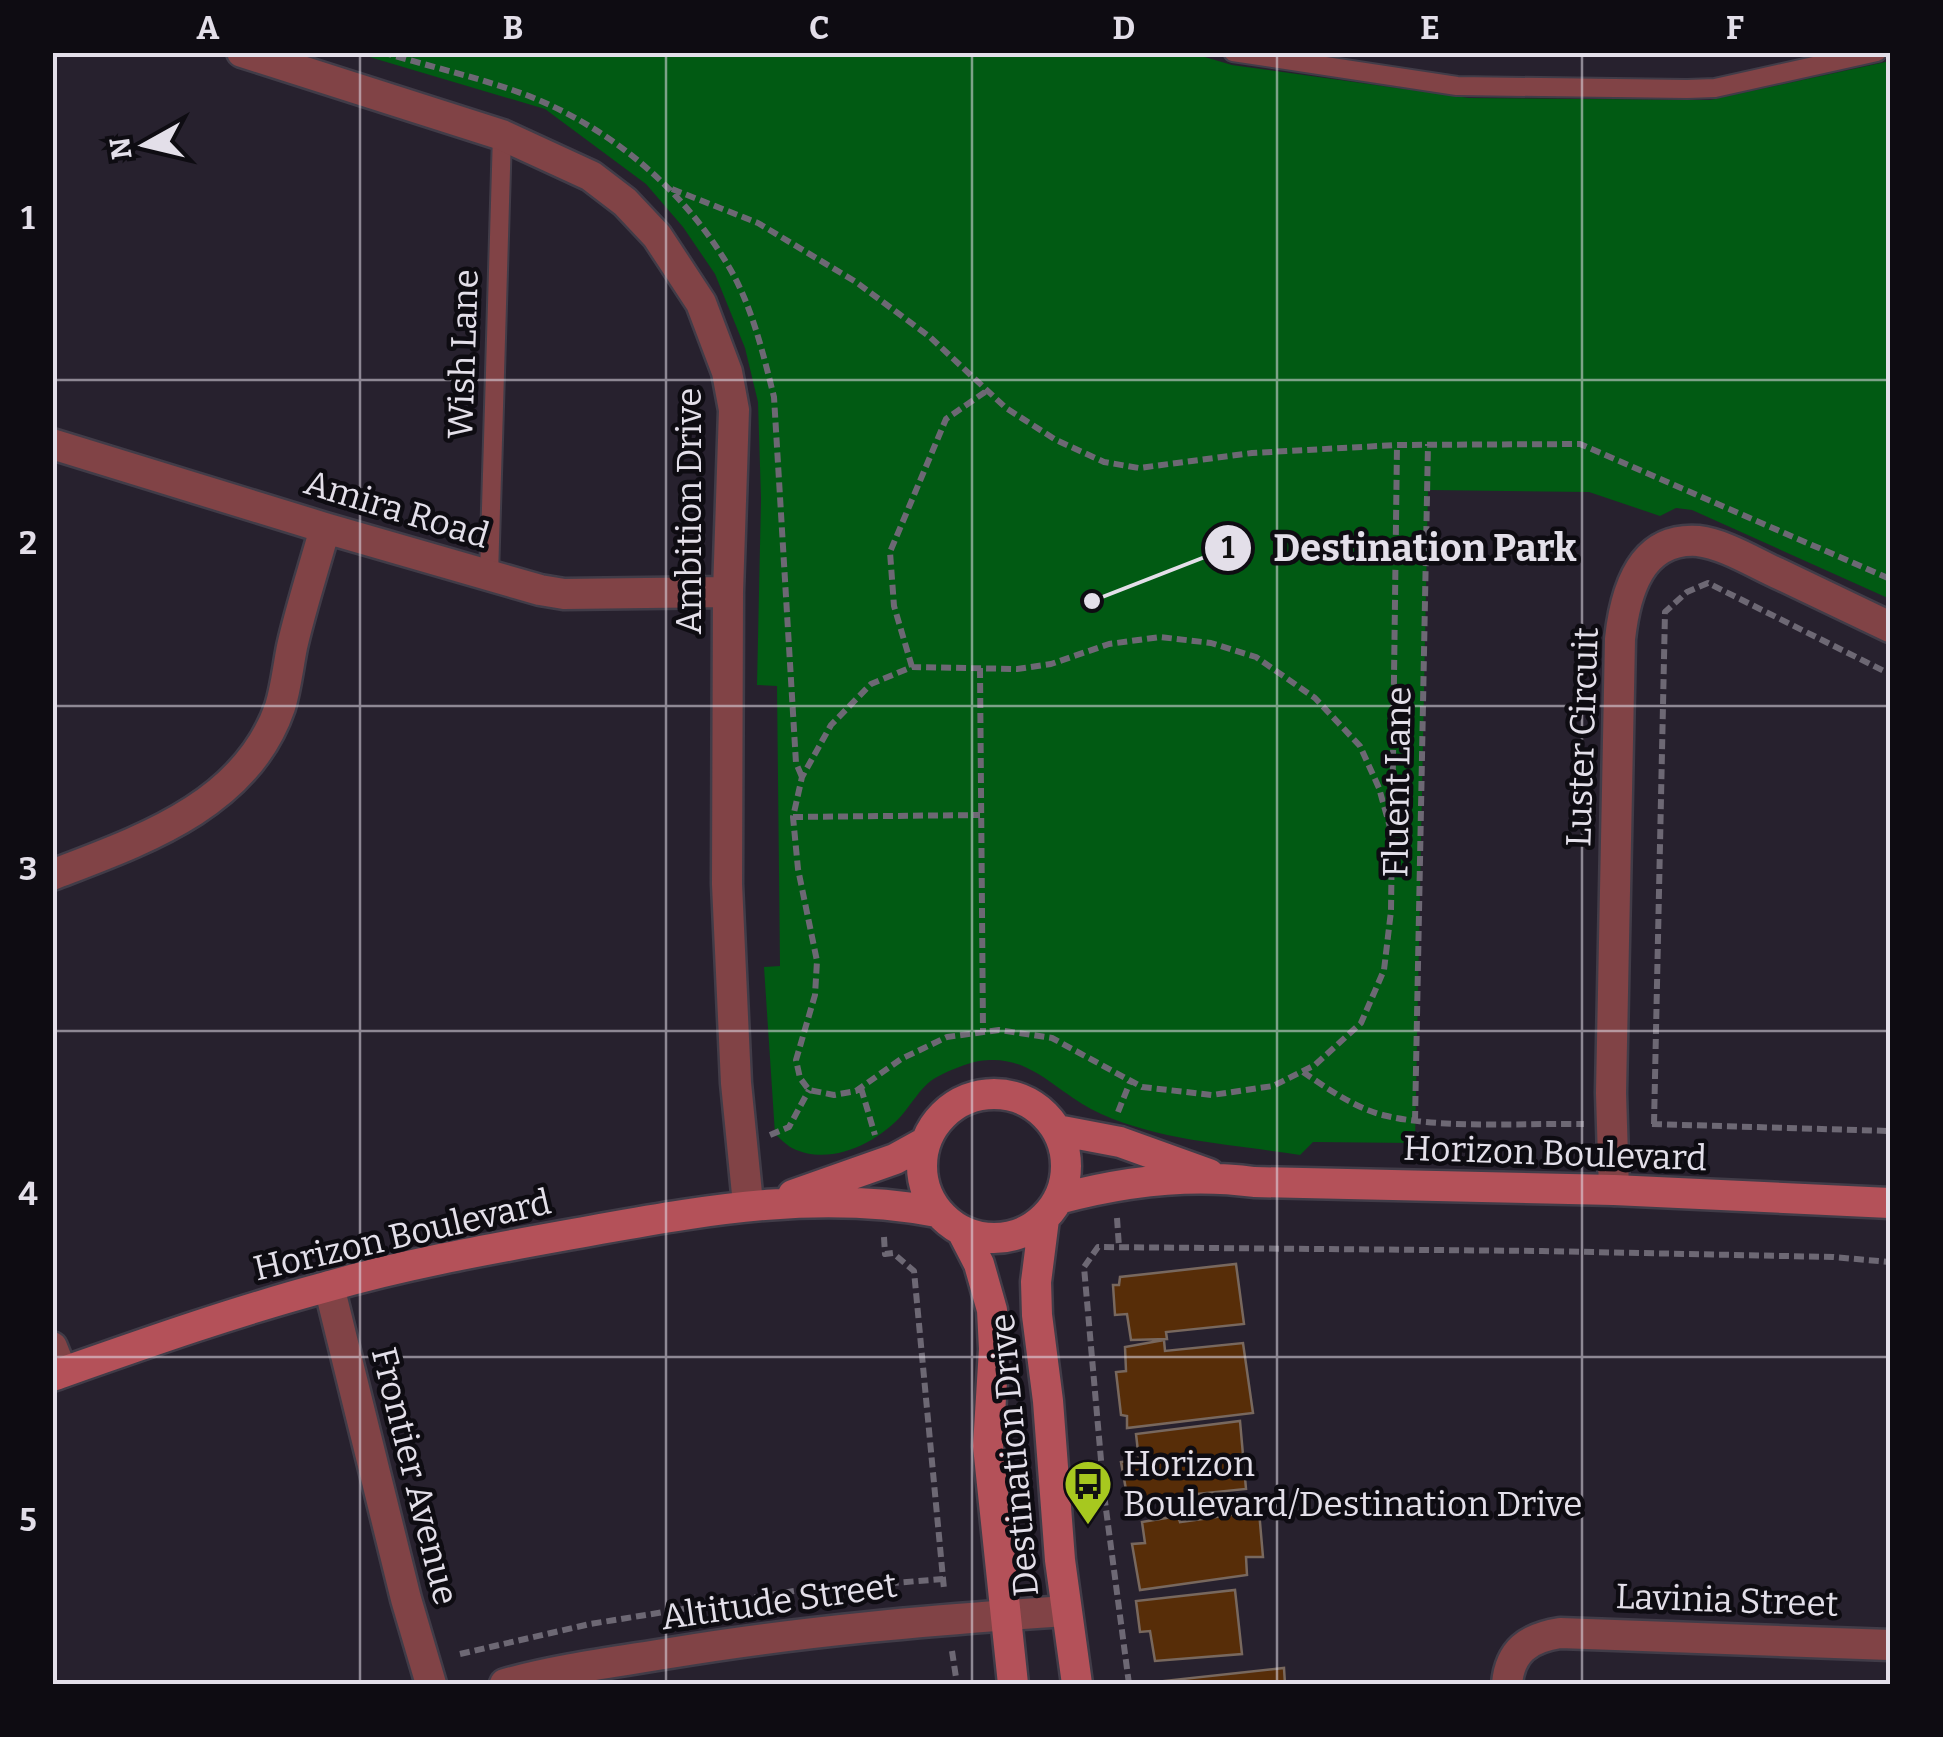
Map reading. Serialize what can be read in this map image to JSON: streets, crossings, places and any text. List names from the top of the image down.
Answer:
{
  "streets": {
    "street": [
      "Amira Road",
      "Ambition Drive",
      "Luster Circuit",
      "Horizon Boulevard",
      "Destination Drive",
      "Frontier Avenue",
      "Lavinia Street",
      "Altitude Street"
    ],
    "lane": ["Wish Lane"],
    "path": ["Fluent Lane"]
  },
  "crossings": [
    ["Wish Lane", "Amira Road"],
    ["Wish Lane", "Ambition Drive"],
    ["Amira Road", "Ambition Drive"],
    ["Ambition Drive", "Horizon Boulevard"],
    ["Luster Circuit", "Horizon Boulevard"],
    ["Horizon Boulevard", "Destination Drive"],
    ["Horizon Boulevard", "Frontier Avenue"],
    ["Destination Drive", "Altitude Street"]
  ],
  "places": {
    "other": ["Destination Park"],
    "bus stop": ["Horizon Boulevard/Destination Drive"]
  },
  "north": "left",
  "grid": {
    "columns": [
      "A",
      "B",
      "C",
      "D",
      "E",
      "F"
    ],
    "rows": [
      "1",
      "2",
      "3",
      "4",
      "5"
    ]
  }
}
